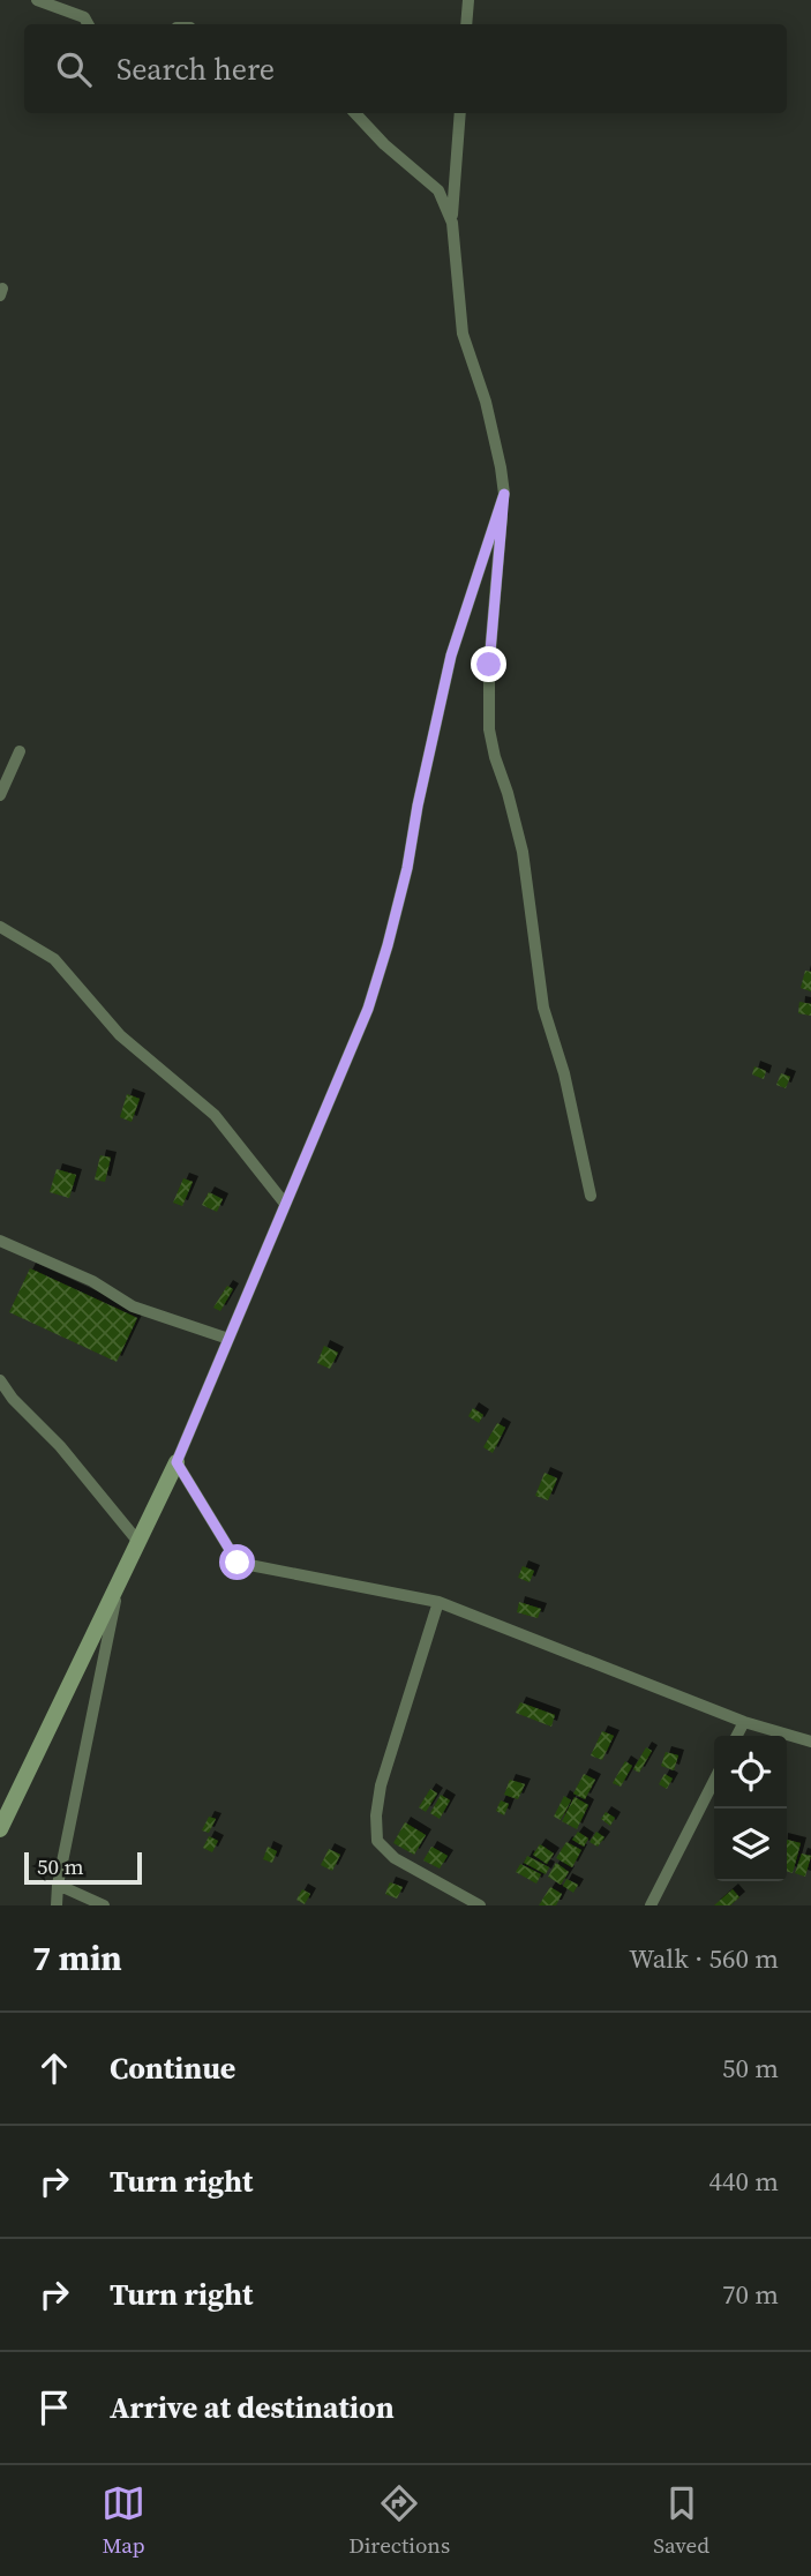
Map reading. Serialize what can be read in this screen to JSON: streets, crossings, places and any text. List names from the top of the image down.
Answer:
{
  "scale_bar": "50 m",
  "page": {
    "search": "Search here",
    "scale": "50 m",
    "heading": ["7 min", "Walk · 560 m"],
    "list": [
      ["Continue", "50 m"],
      ["Turn right", "440 m"],
      ["Turn right", "70 m"],
      "Arrive at destination"
    ],
    "nav": ["Map", "Directions", "Saved"]
  }
}
